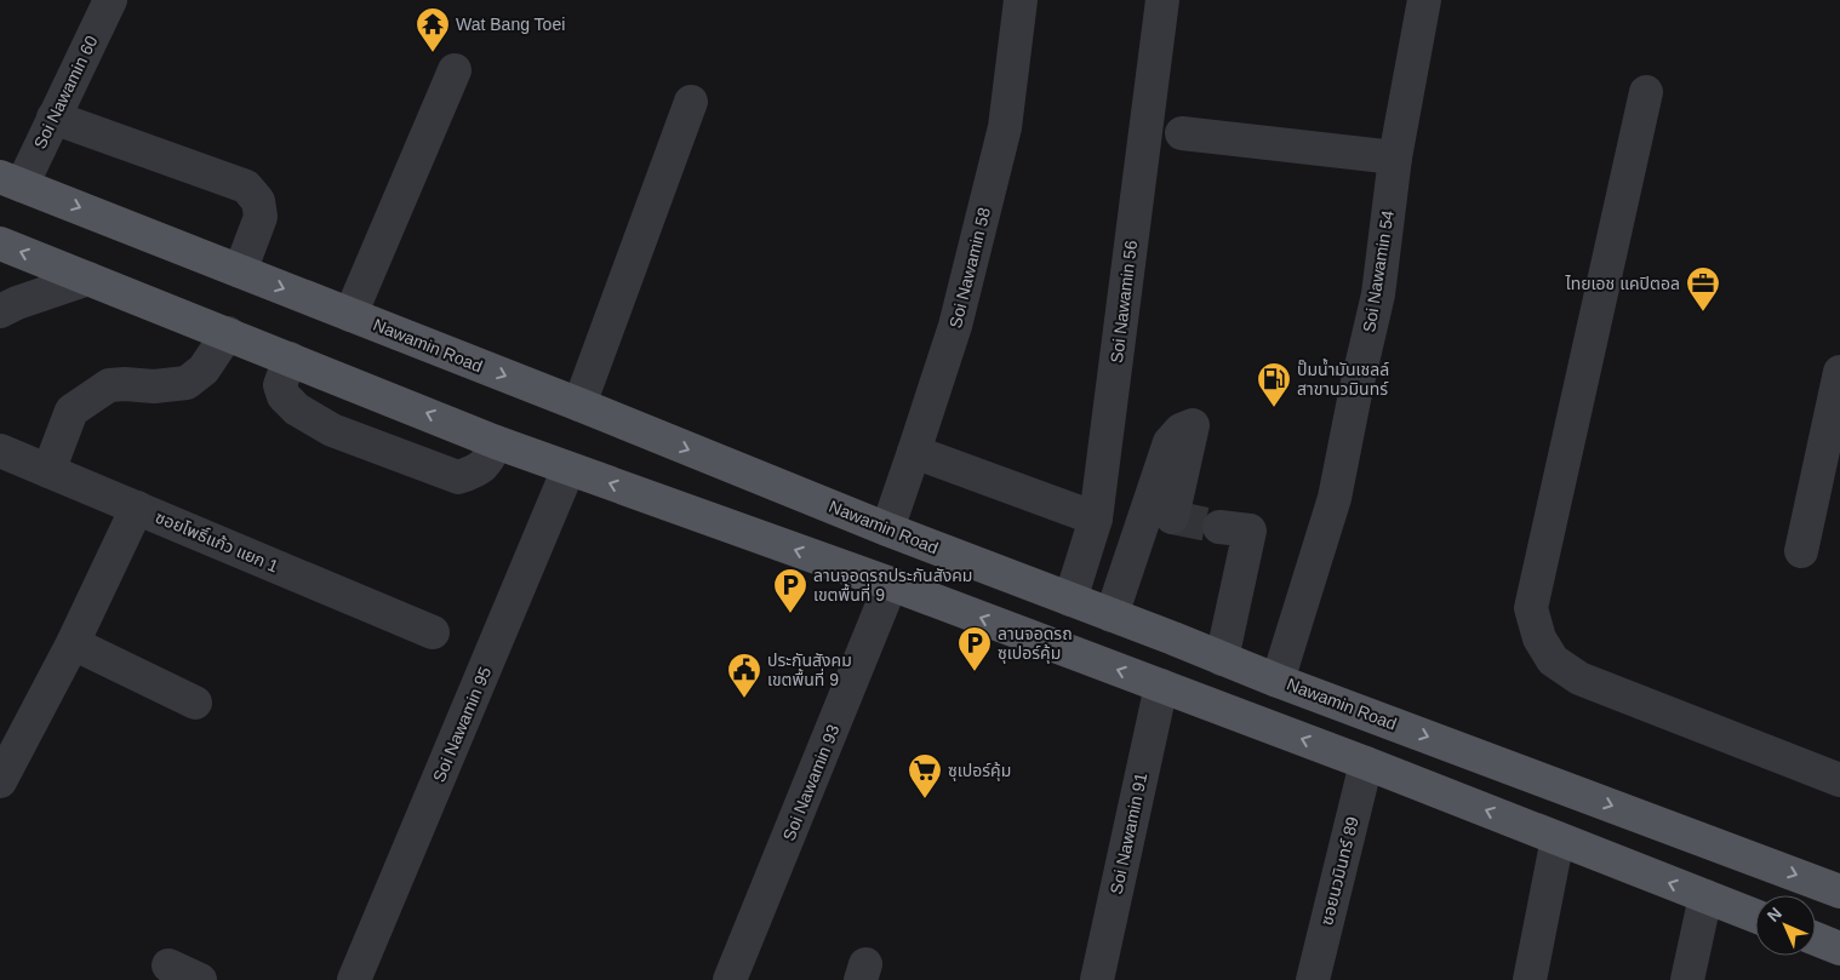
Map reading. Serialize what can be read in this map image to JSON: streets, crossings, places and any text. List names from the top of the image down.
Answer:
{
  "streets": {
    "main road": ["Nawamin Road"],
    "street": [
      "Soi Nawamin 60",
      "Soi Nawamin 58",
      "Soi Nawamin 54",
      "Soi Nawamin 56",
      "ซอยโพธิ์แก้ว แยก 1",
      "Soi Nawamin 95",
      "Soi Nawamin 93",
      "Soi Nawamin 91",
      "ซอยนวมินทร์ 89"
    ]
  },
  "crossings": [
    ["Soi Nawamin 60", "Nawamin Road"],
    ["Soi Nawamin 58", "Nawamin Road"],
    ["Soi Nawamin 54", "Nawamin Road"],
    ["Soi Nawamin 56", "Nawamin Road"]
  ],
  "places": {
    "temple": ["Wat Bang Toei"],
    "office": ["ไทยเอช แคปิตอล"],
    "fuel station": ["ปั๊มน้ำมันเชลล์ สาขานวมินทร์"],
    "parking": ["ลานจอดรถประกันสังคม เขตพื้นที่ 9", "ลานจอดรถ ซุเปอร์คุ้ม"],
    "public building": ["ประกันสังคม เขตพื้นที่ 9"],
    "supermarket": ["ซุเปอร์คุ้ม"]
  },
  "north": "top left"
}
